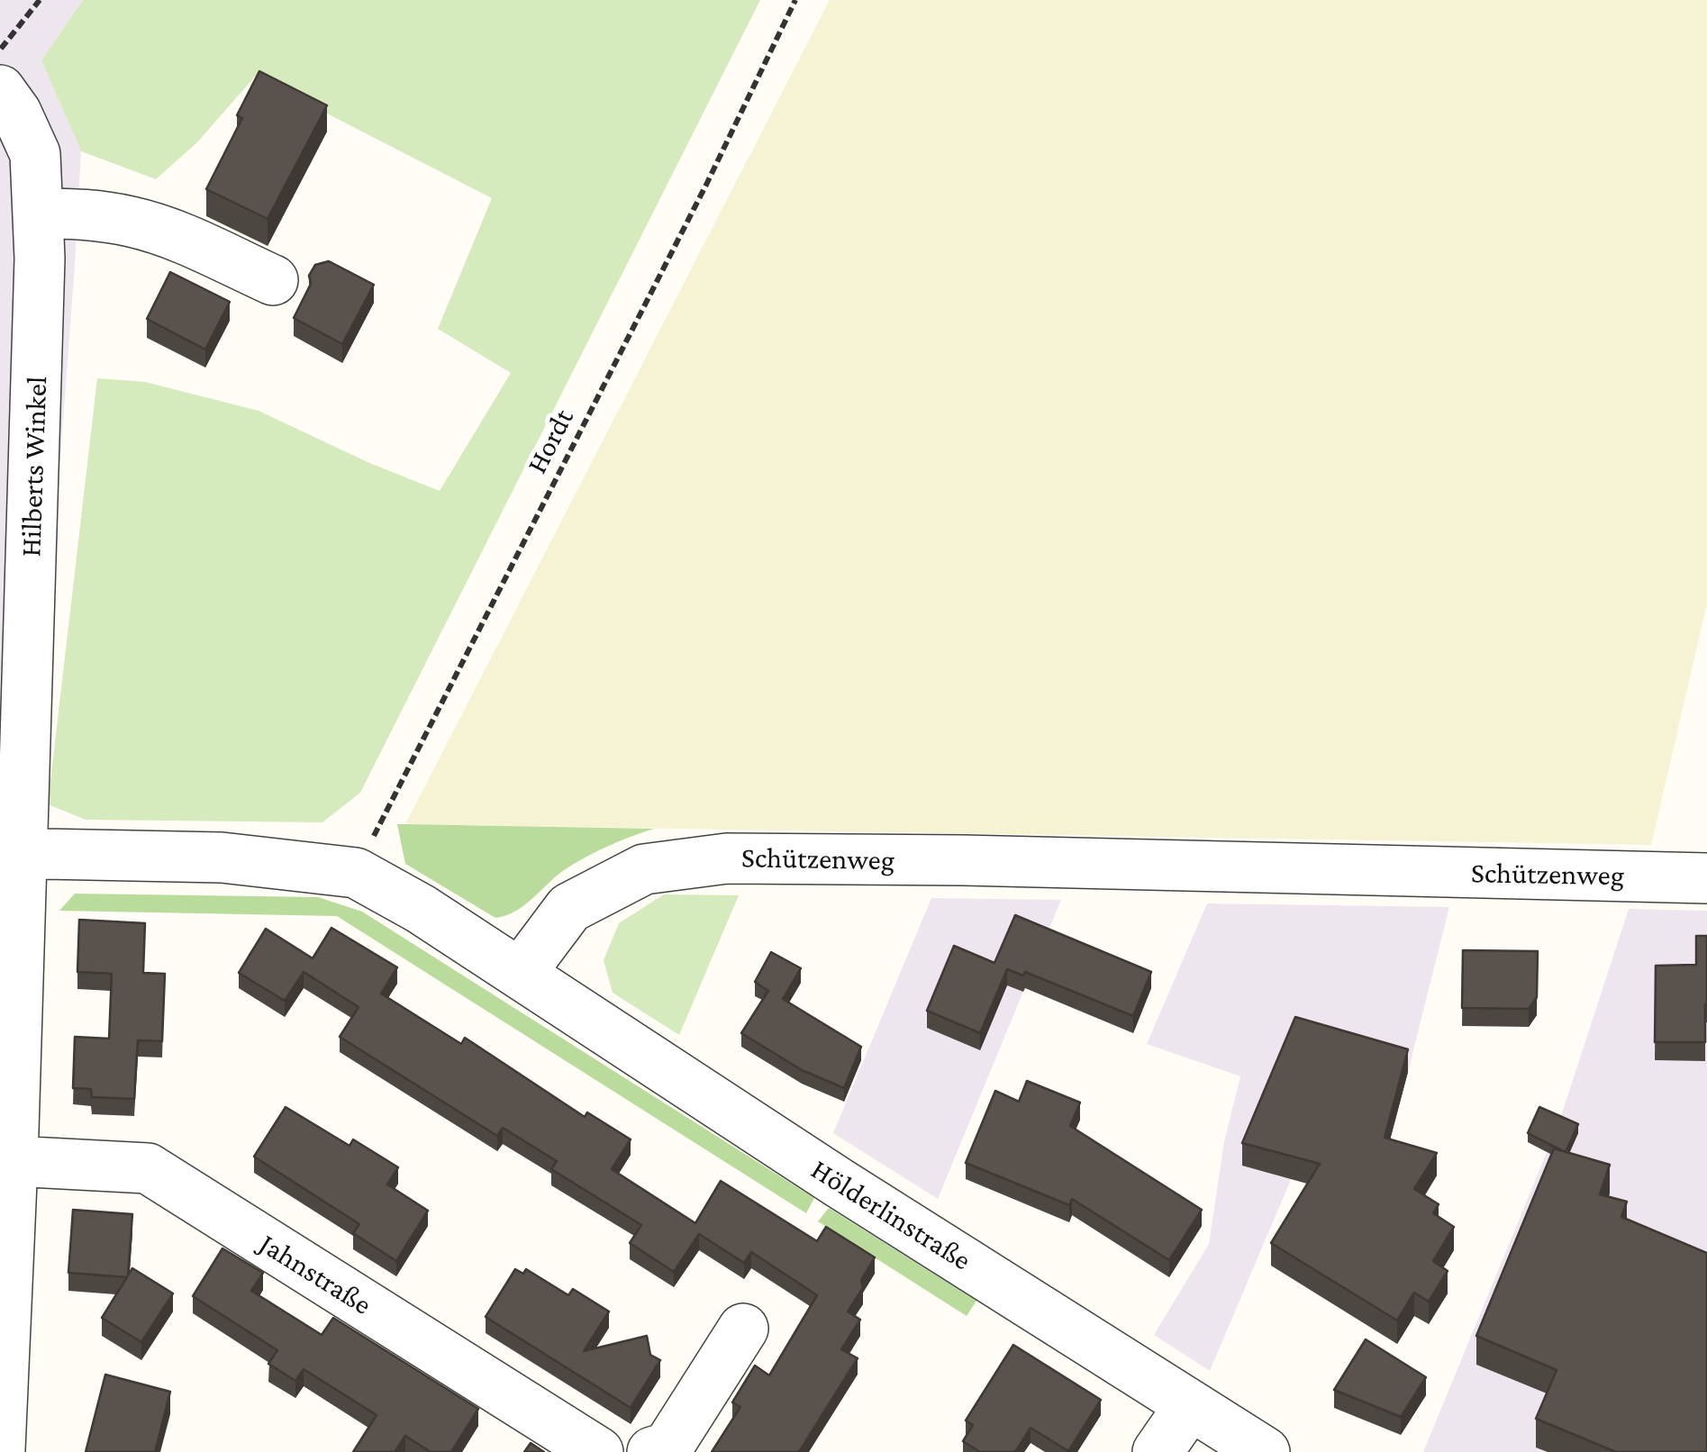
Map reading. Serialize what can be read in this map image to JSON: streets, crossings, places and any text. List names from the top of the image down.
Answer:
{
  "streets": {
    "street": [
      "Hilberts Winkel",
      "Schützenweg",
      "Hölderlinstraße",
      "Jahnstraße"
    ],
    "path": ["Hordt"]
  },
  "crossings": [
    ["Hilberts Winkel", "Jahnstraße"],
    ["Schützenweg", "Hölderlinstraße"]
  ]
}
